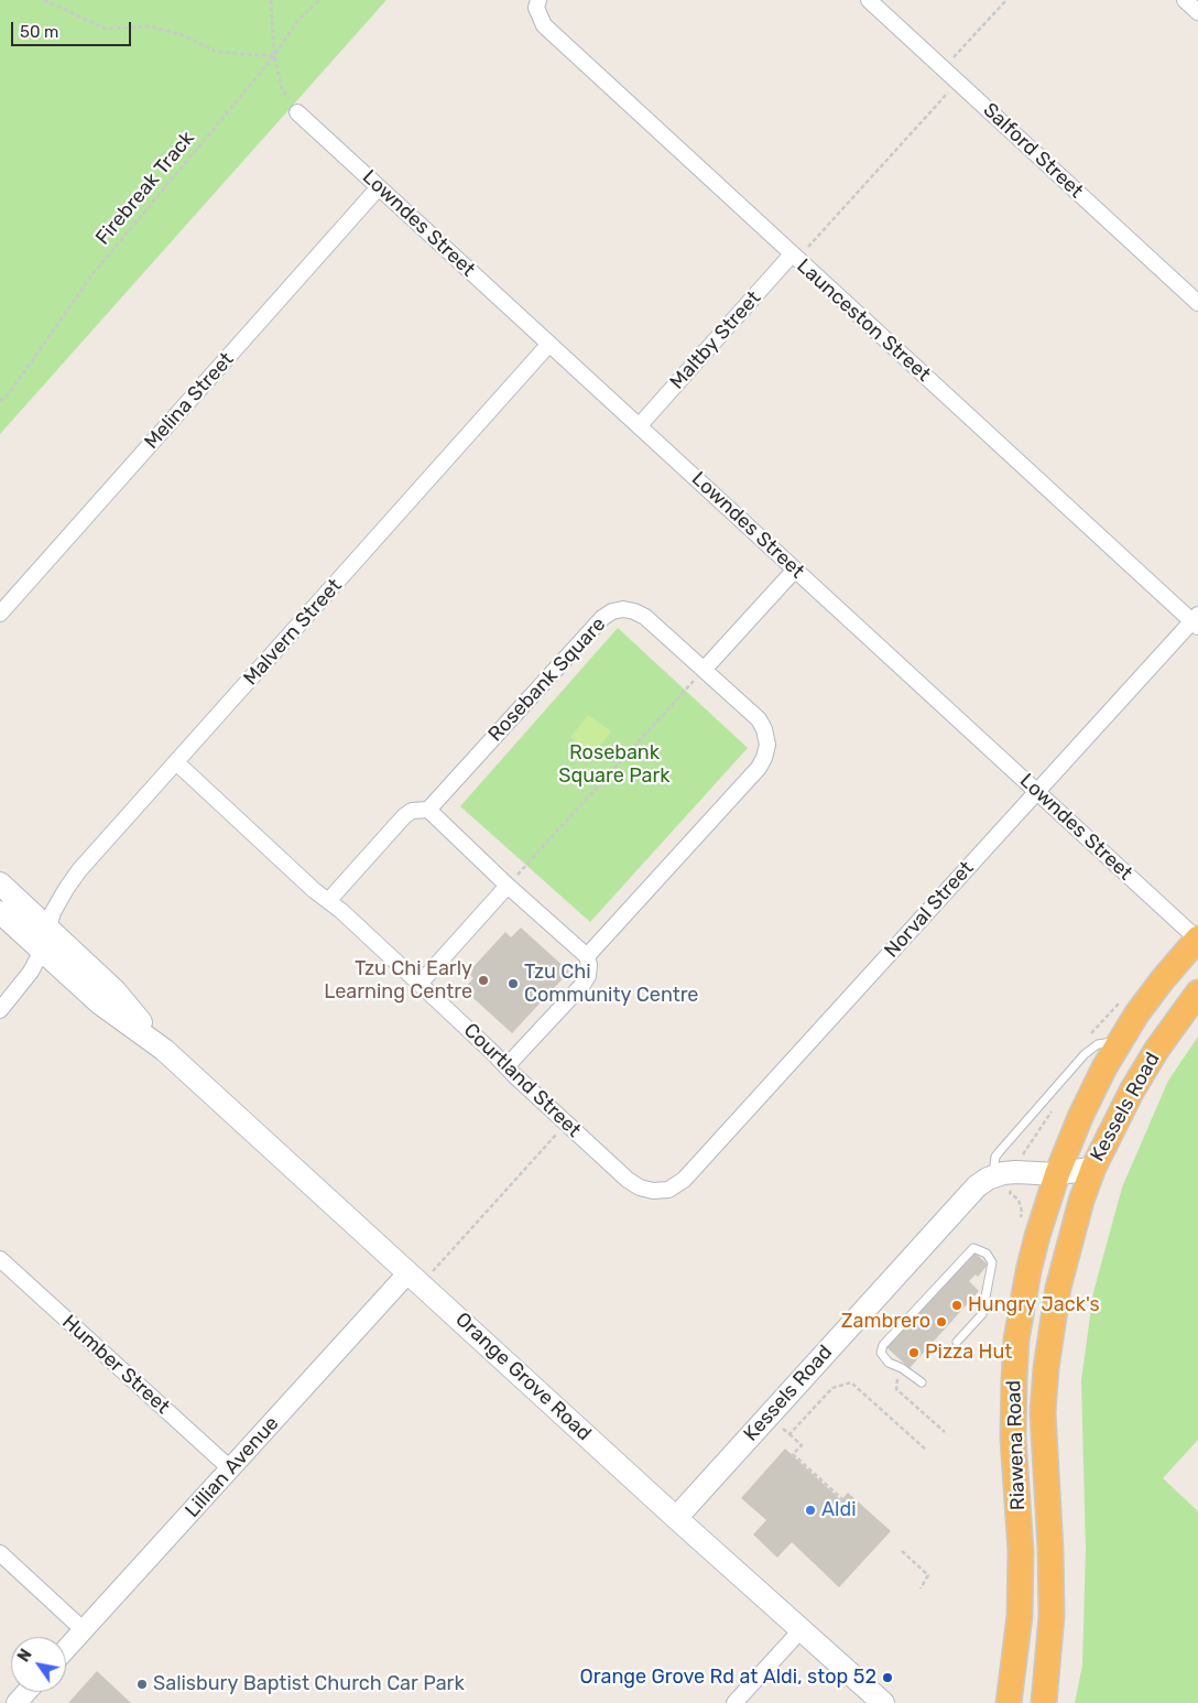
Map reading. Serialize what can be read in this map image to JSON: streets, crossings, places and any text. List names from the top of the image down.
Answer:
{
  "streets": {
    "highway": ["Kessels Road", "Riawena Road"],
    "main road": ["Orange Grove Road"],
    "street": [
      "Salford Street",
      "Lowndes Street",
      "Launceston Street",
      "Maltby Street",
      "Melina Street",
      "Malvern Street",
      "Rosebank Square",
      "Norval Street",
      "Courtland Street",
      "Humber Street",
      "Lillian Avenue"
    ],
    "path": ["Firebreak Track"]
  },
  "crossings": [
    ["Lowndes Street", "Maltby Street"],
    ["Lowndes Street", "Melina Street"],
    ["Lowndes Street", "Malvern Street"],
    ["Lowndes Street", "Norval Street"],
    ["Lowndes Street", "Kessels Road"],
    ["Launceston Street", "Maltby Street"],
    ["Launceston Street", "Norval Street"],
    ["Malvern Street", "Courtland Street"],
    ["Malvern Street", "Orange Grove Road"],
    ["Norval Street", "Courtland Street"],
    ["Kessels Road", "Orange Grove Road"],
    ["Kessels Road", "Riawena Road"],
    ["Humber Street", "Lillian Avenue"],
    ["Orange Grove Road", "Lillian Avenue"]
  ],
  "parks": ["Rosebank Square Park"],
  "places": [
    "Tzu Chi Early Learning Centre",
    "Tzu Chi Community Centre",
    "Hungry Jack's",
    "Zambrero",
    "Pizza Hut",
    "Aldi",
    "Orange Grove Rd at Aldi, stop 52",
    "Salisbury Baptist Church Car Park"
  ],
  "scale_bar": "50 m",
  "north": "top left"
}
